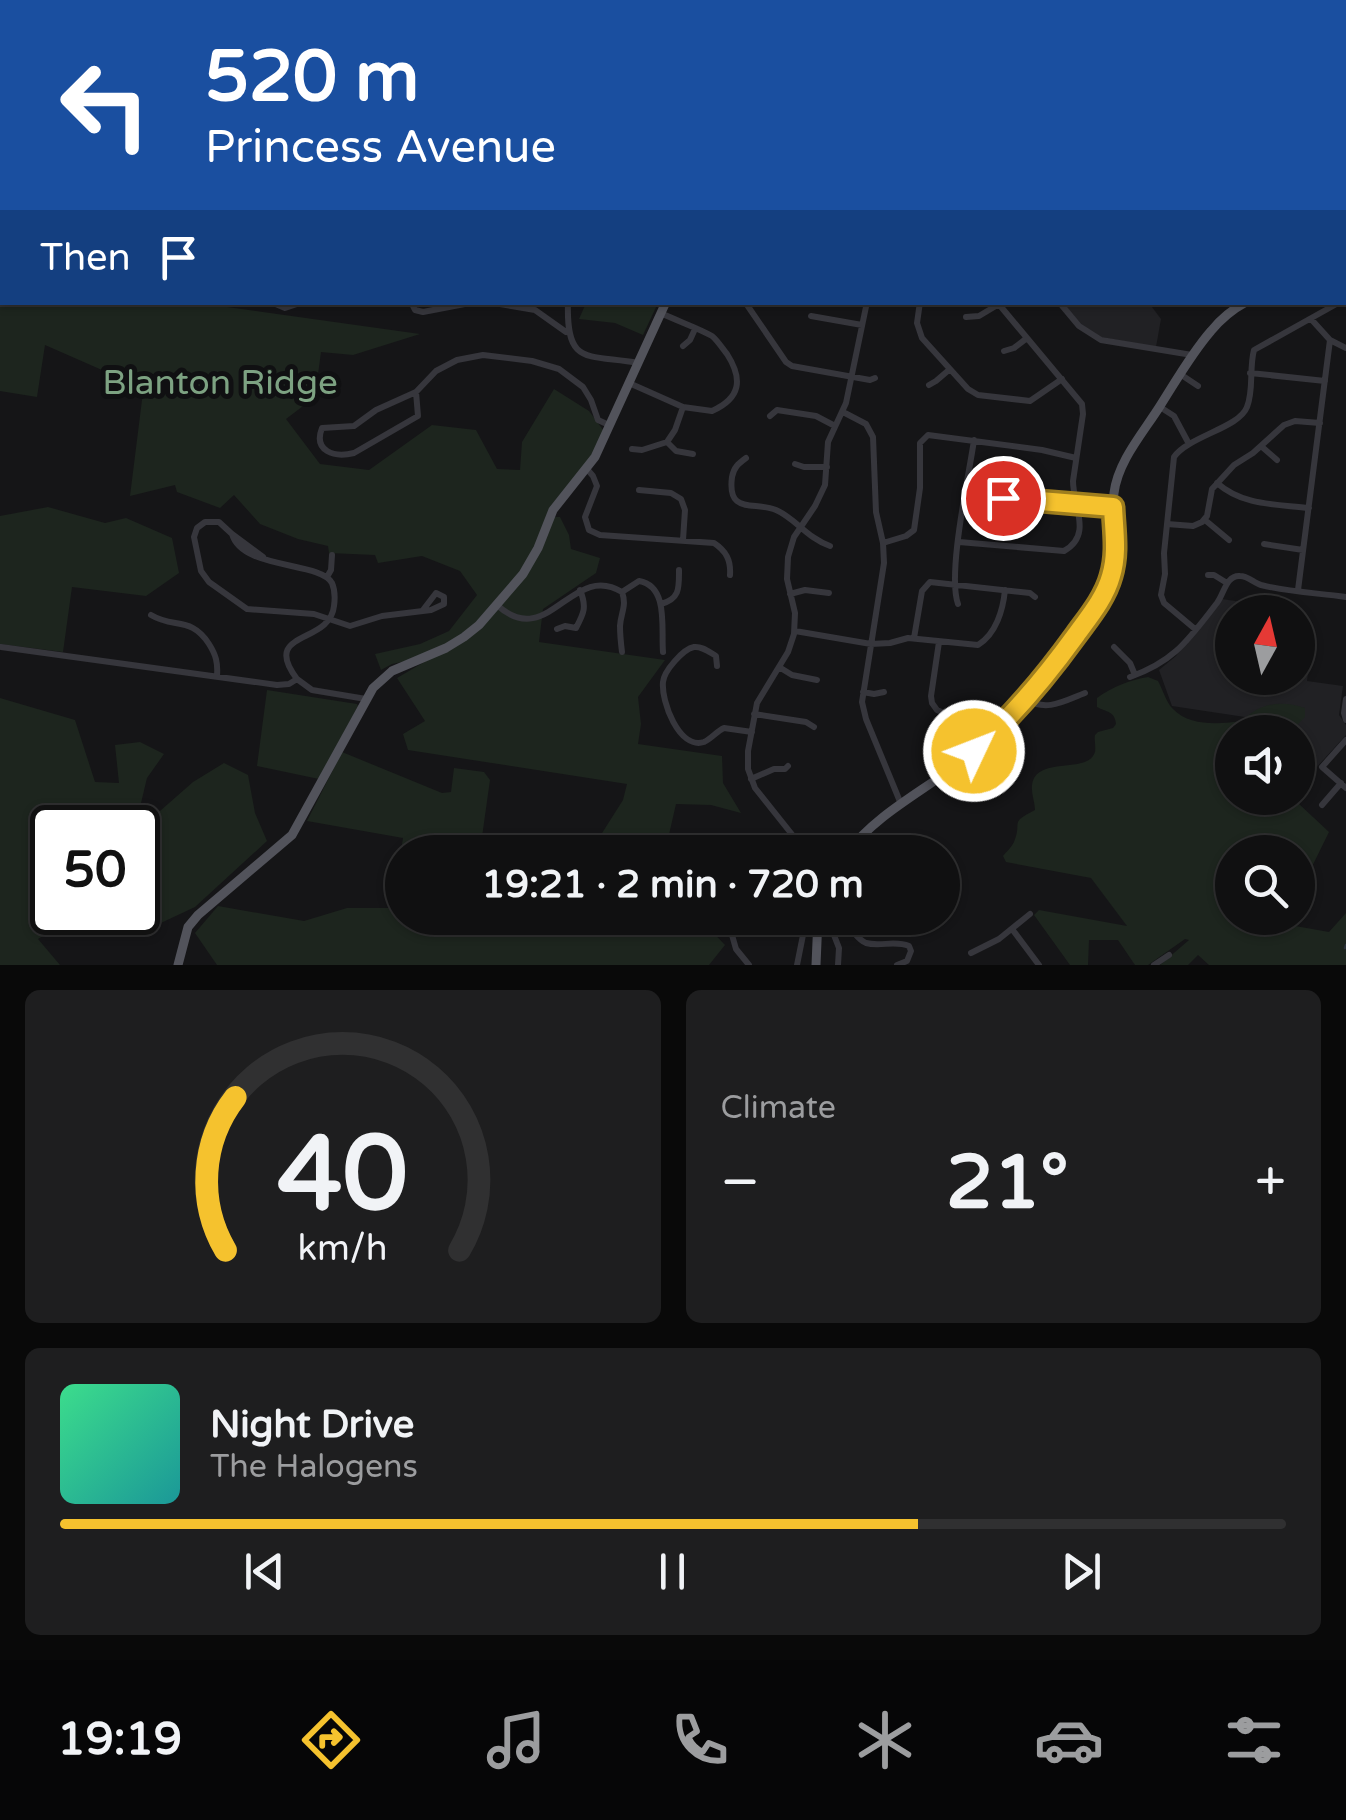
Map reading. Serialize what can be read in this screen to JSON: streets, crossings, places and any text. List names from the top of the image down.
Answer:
{
  "parks": ["Blanton Ridge"],
  "north": "top",
  "page": {
    "turn": ["520 m", "Princess Avenue"],
    "then": "Then",
    "limit": "50",
    "trip": "19:21 · 2 min · 720 m",
    "tile": "Climate",
    "heat": ["−", "21°", "+"],
    "song": ["Night Drive", "The Halogens"],
    "tabs": "19:19",
    "gauge": ["40", "km/h"]
  }
}
